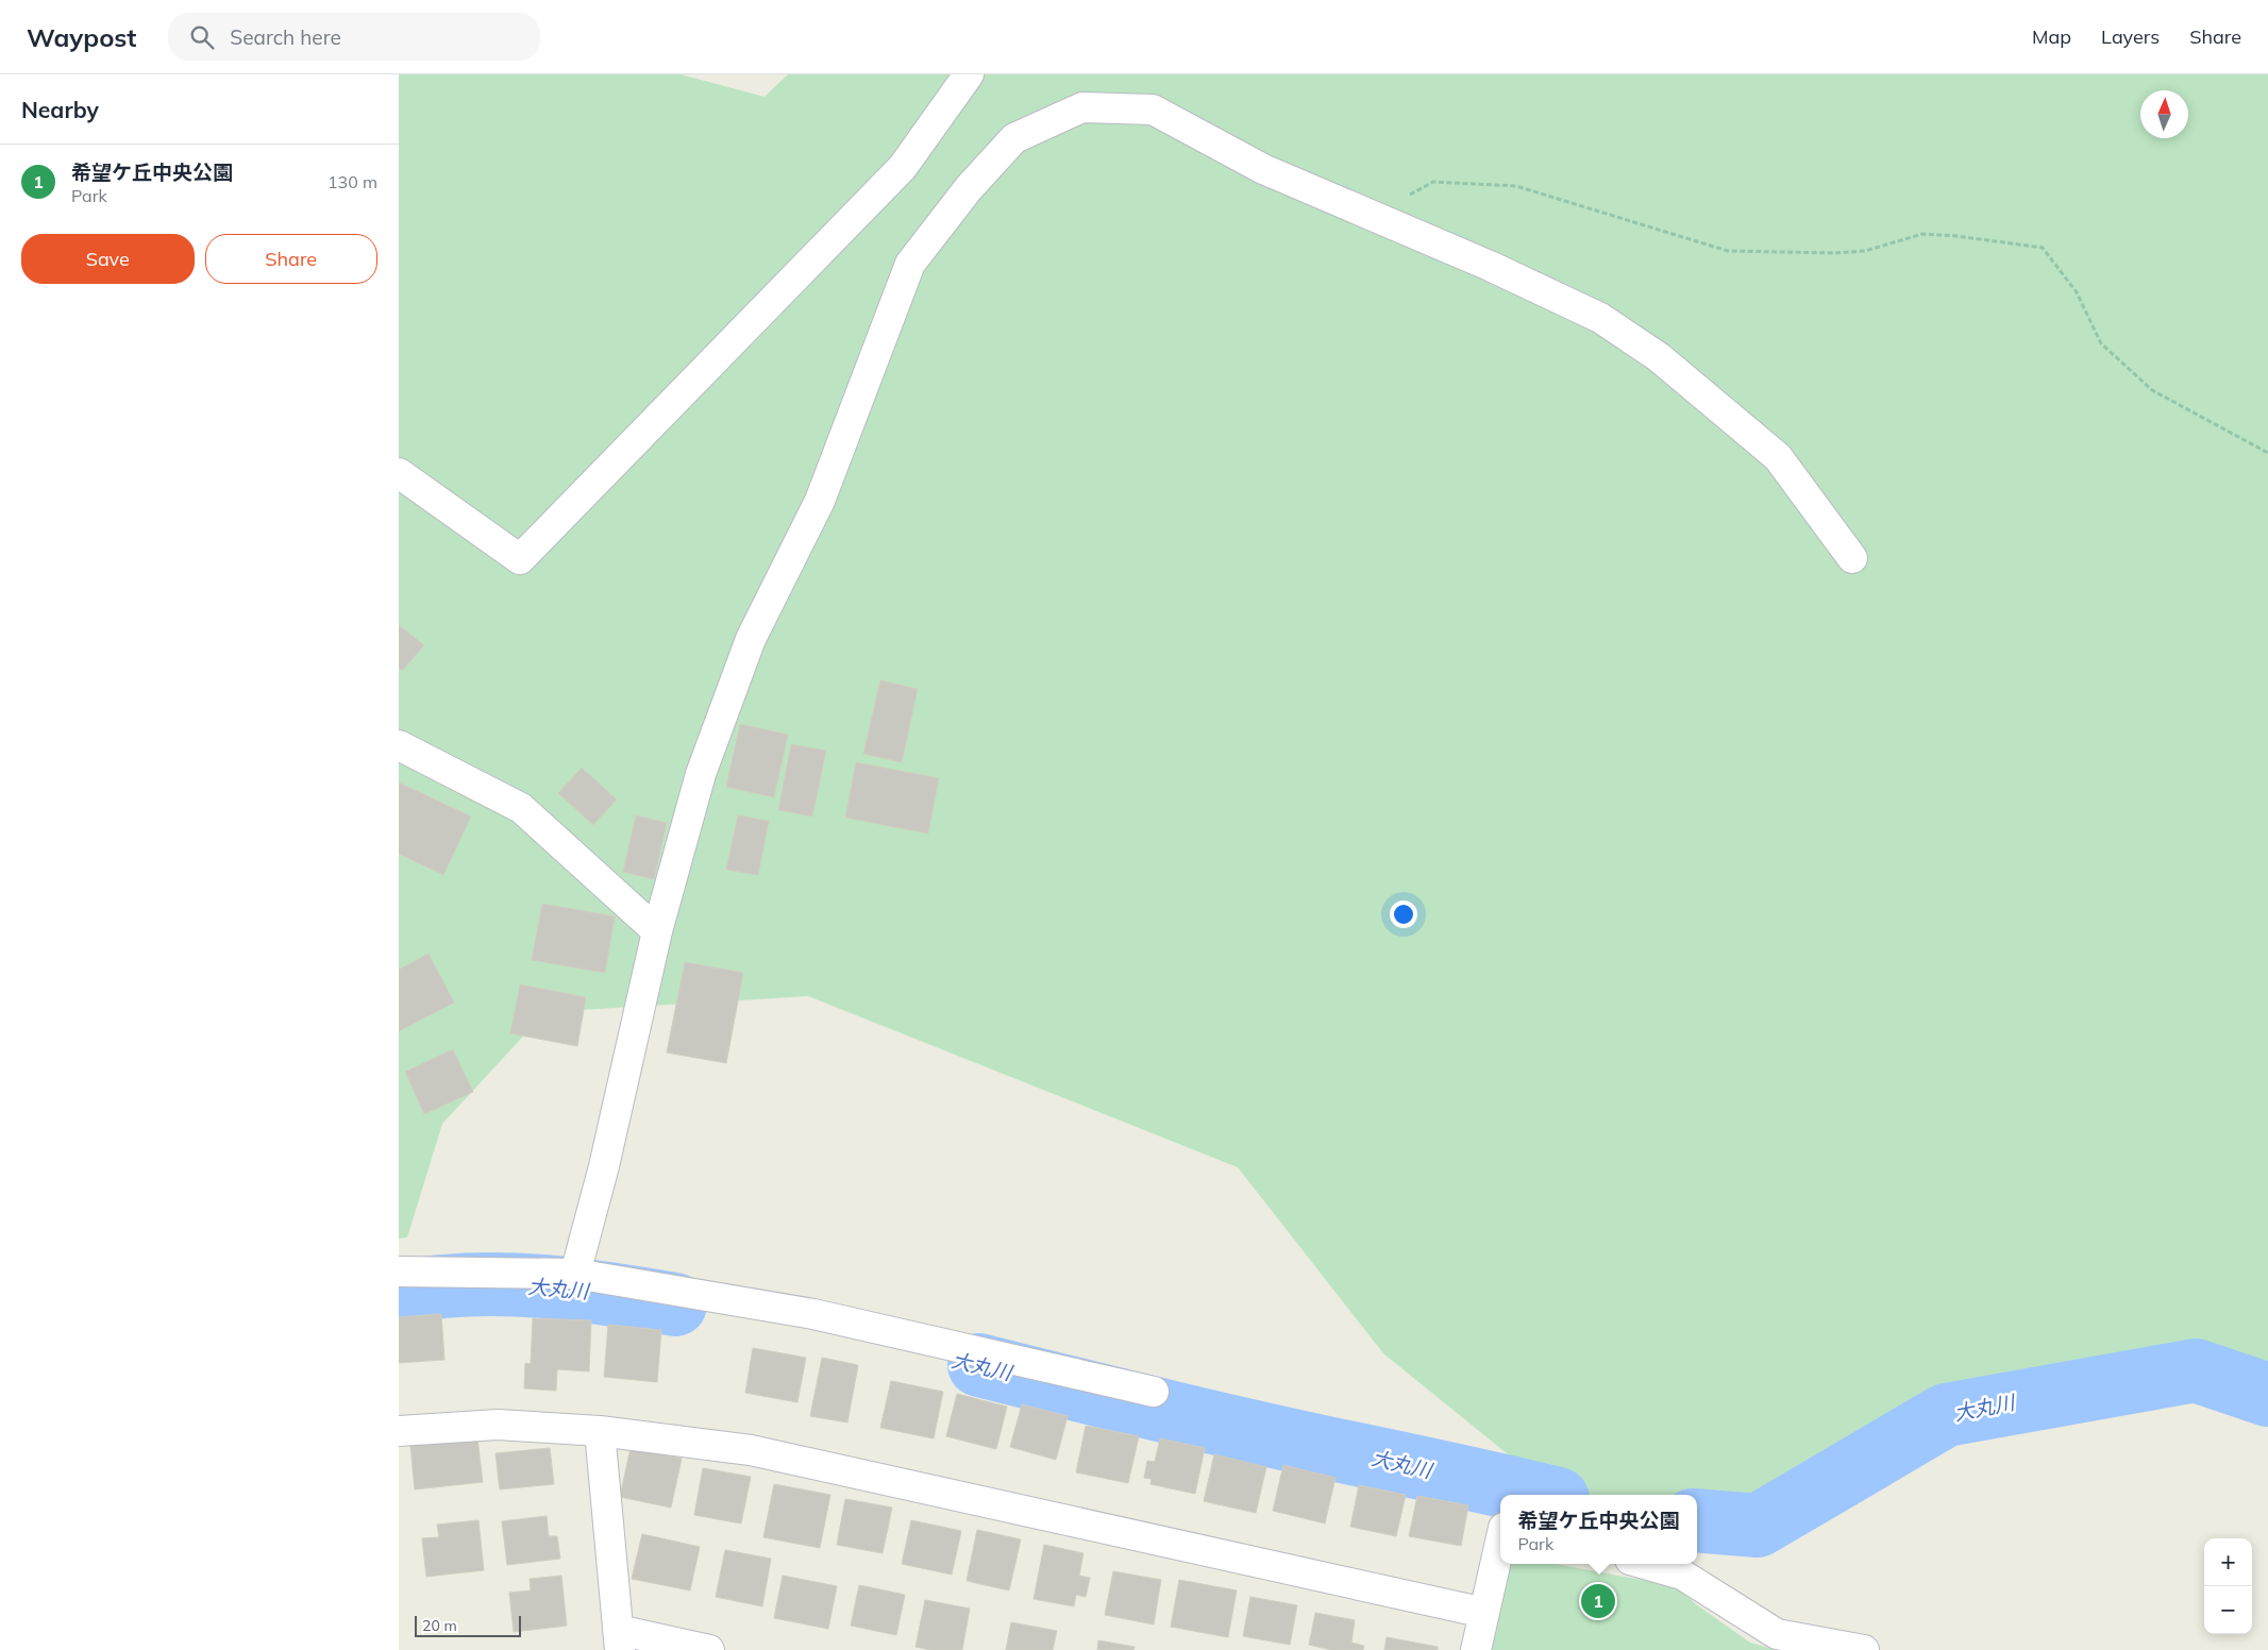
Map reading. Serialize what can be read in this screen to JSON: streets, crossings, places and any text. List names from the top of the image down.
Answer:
{
  "water": ["大丸川"],
  "scale_bar": "20 m",
  "north": "top",
  "page": {
    "header": "Waypost",
    "search": "Search here",
    "nav": ["Map", "Layers", "Share"],
    "heading": "Nearby",
    "list": [
      {
        "mark": "1",
        "name": "希望ケ丘中央公園",
        "note": "Park",
        "value": "130 m"
      }
    ],
    "buttons": ["Save", "Share"],
    "popup": ["希望ケ丘中央公園", "Park"],
    "map_buttons": ["+", "−"],
    "pins": "1",
    "scale": "20 m"
  }
}
